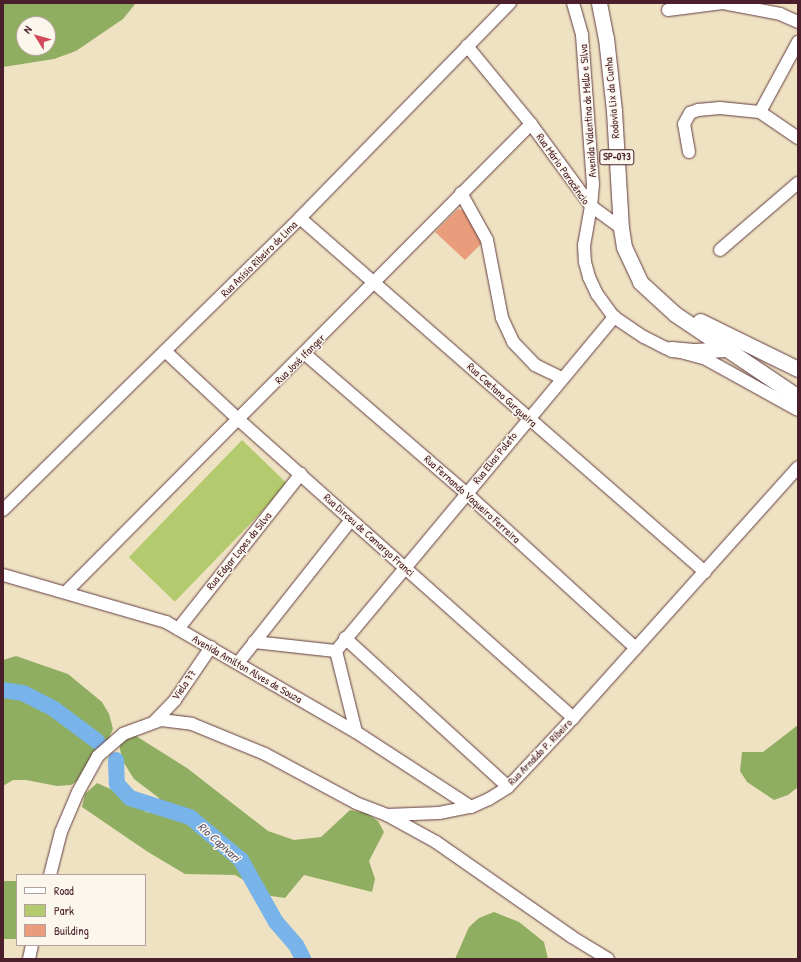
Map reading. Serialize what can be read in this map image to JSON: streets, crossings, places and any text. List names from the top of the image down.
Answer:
{
  "streets": {
    "main road": ["Rodovia Lix da Cunha", "SP-073"],
    "street": [
      "Avenida Valentina de Mello e Silva",
      "Rua Mário Paracêncio",
      "Rua Anísio Ribeiro de Lima",
      "Rua José Ifanger",
      "Rua Caetano Gurgueira",
      "Rua Elias Poleto",
      "Rua Fernando Vaqueiro Ferreira",
      "Rua Dirceu de Camargo Franci",
      "Rua Edgar Lopes da Silva",
      "Avenida Amilton Alves de Souza",
      "Viela 77",
      "Rua Arnaldo P. Ribeiro"
    ]
  },
  "crossings": [
    ["Avenida Valentina de Mello e Silva", "Rua Mário Paracêncio"],
    ["Rua Mário Paracêncio", "Rua Anísio Ribeiro de Lima"],
    ["Rua Mário Paracêncio", "Rua José Ifanger"],
    ["Rua Mário Paracêncio", "Rua Elias Poleto"],
    ["Rua Anísio Ribeiro de Lima", "Rua Caetano Gurgueira"],
    ["Rua Anísio Ribeiro de Lima", "Rua Dirceu de Camargo Franci"],
    ["Rua José Ifanger", "Rua Caetano Gurgueira"],
    ["Rua José Ifanger", "Rua Fernando Vaqueiro Ferreira"],
    ["Rua José Ifanger", "Rua Dirceu de Camargo Franci"],
    ["Rua José Ifanger", "Avenida Amilton Alves de Souza"],
    ["Rua Caetano Gurgueira", "Rua Elias Poleto"],
    ["Rua Caetano Gurgueira", "Rua Arnaldo P. Ribeiro"],
    ["Rua Elias Poleto", "Rua Fernando Vaqueiro Ferreira"],
    ["Rua Elias Poleto", "Rua Dirceu de Camargo Franci"],
    ["Rua Fernando Vaqueiro Ferreira", "Rua Arnaldo P. Ribeiro"],
    ["Rua Dirceu de Camargo Franci", "Rua Edgar Lopes da Silva"],
    ["Rua Dirceu de Camargo Franci", "Rua Arnaldo P. Ribeiro"],
    ["Rua Edgar Lopes da Silva", "Avenida Amilton Alves de Souza"],
    ["Avenida Amilton Alves de Souza", "Viela 77"],
    ["Avenida Amilton Alves de Souza", "Rua Arnaldo P. Ribeiro"],
    ["Viela 77", "Rua Arnaldo P. Ribeiro"]
  ],
  "water": ["Rio Capivari"],
  "legend": ["Road", "Park", "Building"],
  "north": "top left"
}
